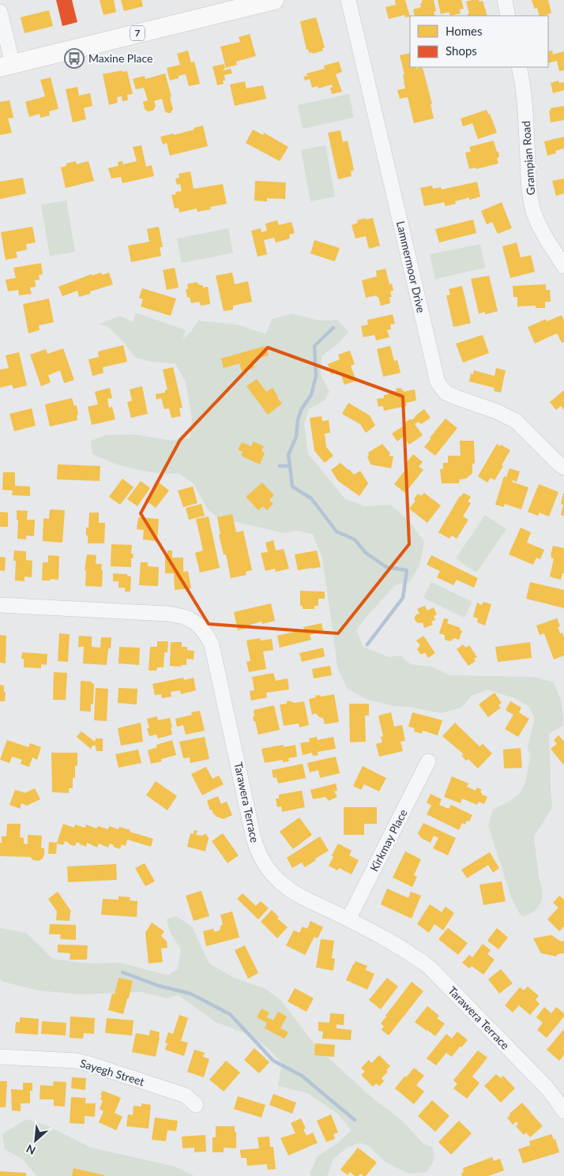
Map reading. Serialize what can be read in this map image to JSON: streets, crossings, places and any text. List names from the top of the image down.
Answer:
{
  "streets": {
    "main road": ["7"],
    "street": [
      "Grampian Road",
      "Lammermoor Drive",
      "Tarawera Terrace",
      "Kirkmay Place",
      "Sayegh Street"
    ]
  },
  "crossings": [
    ["Tarawera Terrace", "Kirkmay Place"]
  ],
  "places": {
    "bus stop": ["Maxine Place"]
  },
  "legend": ["Homes", "Shops"],
  "north": "bottom left"
}
